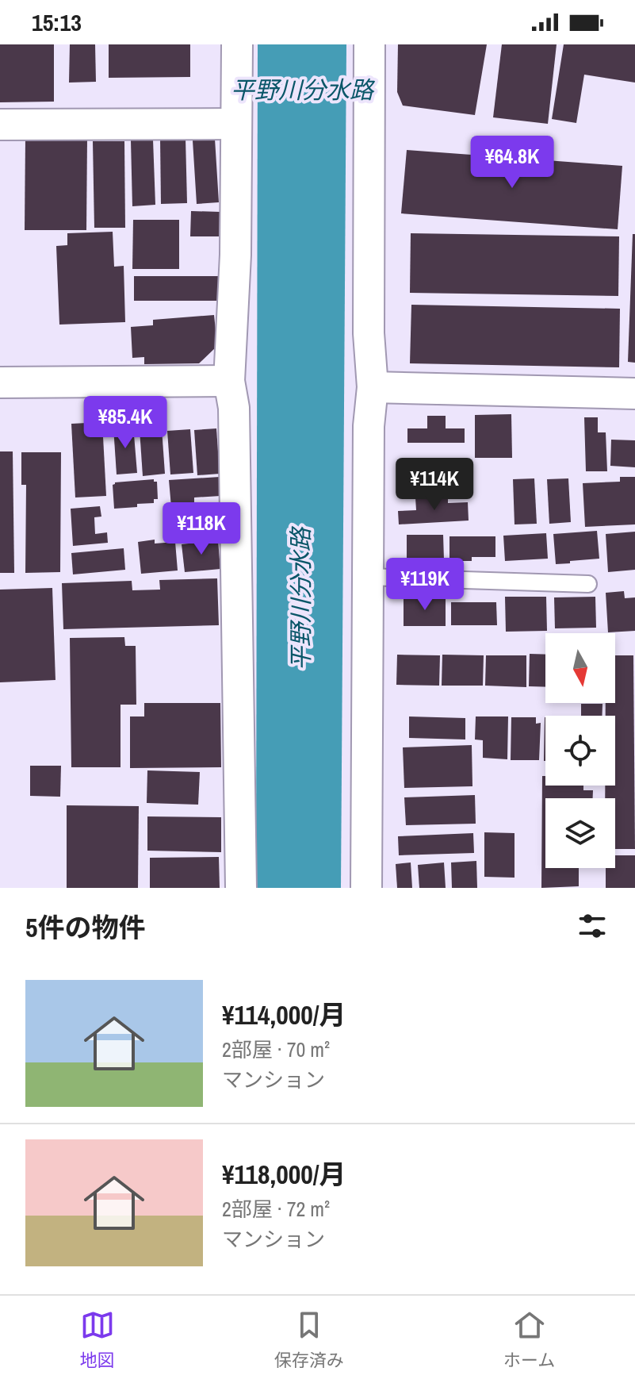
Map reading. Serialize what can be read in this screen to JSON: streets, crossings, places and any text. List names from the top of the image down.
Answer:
{
  "water": ["平野川分水路"],
  "north": "bottom",
  "page": {
    "status": "15:13",
    "price": [
      "¥64.8K",
      "¥85.4K",
      "¥114K",
      "¥118K",
      "¥119K"
    ],
    "heading": "5件の物件",
    "list": [
      {
        "name": "¥114,000/月",
        "note": "2部屋 · 70 m² · マンション"
      },
      {
        "name": "¥118,000/月",
        "note": "2部屋 · 72 m² · マンション"
      }
    ],
    "tabs": ["地図", "保存済み", "ホーム"]
  }
}
